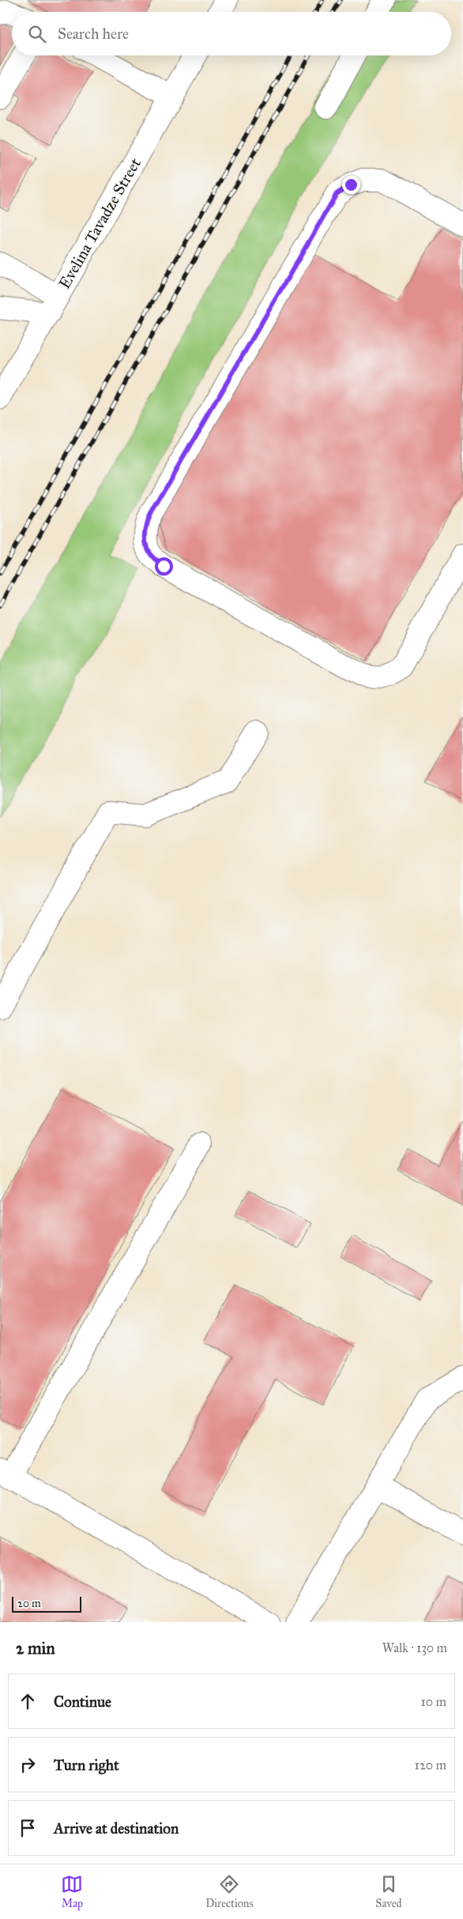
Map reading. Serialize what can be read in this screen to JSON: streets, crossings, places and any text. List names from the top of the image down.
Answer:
{
  "streets": {
    "main road": ["Evelina Tavadze Street"]
  },
  "scale_bar": "20 m",
  "page": {
    "search": "Search here",
    "scale": "20 m",
    "heading": ["2 min", "Walk · 130 m"],
    "list": [
      ["Continue", "10 m"],
      ["Turn right", "120 m"],
      "Arrive at destination"
    ],
    "nav": ["Map", "Directions", "Saved"]
  }
}
